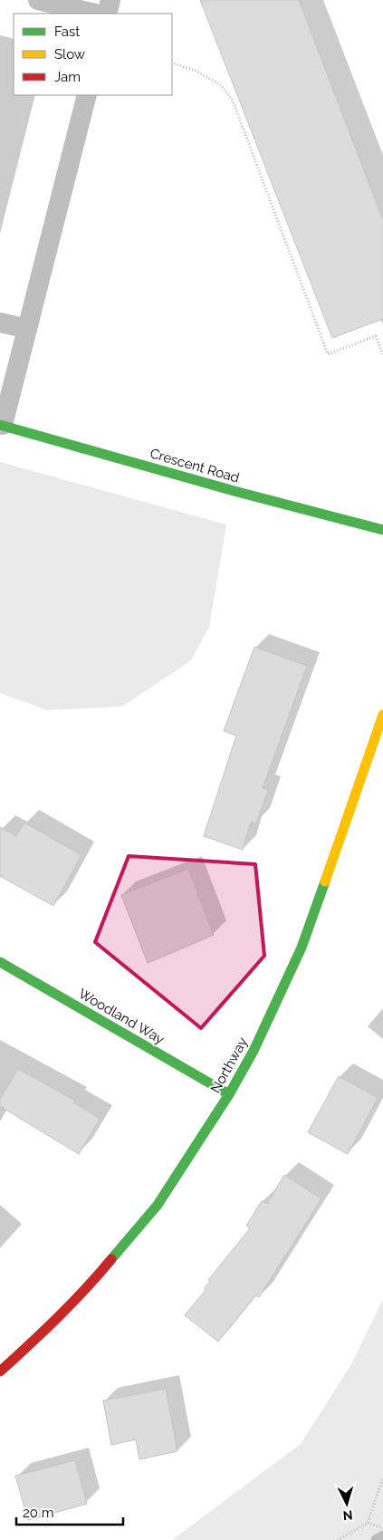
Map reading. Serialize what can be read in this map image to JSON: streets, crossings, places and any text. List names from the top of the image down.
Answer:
{
  "streets": {
    "street": ["Crescent Road", "Woodland Way", "Northway"]
  },
  "crossings": [
    ["Woodland Way", "Northway"]
  ],
  "legend": ["Fast", "Slow", "Jam"],
  "scale_bar": "20 m",
  "north": "bottom"
}
